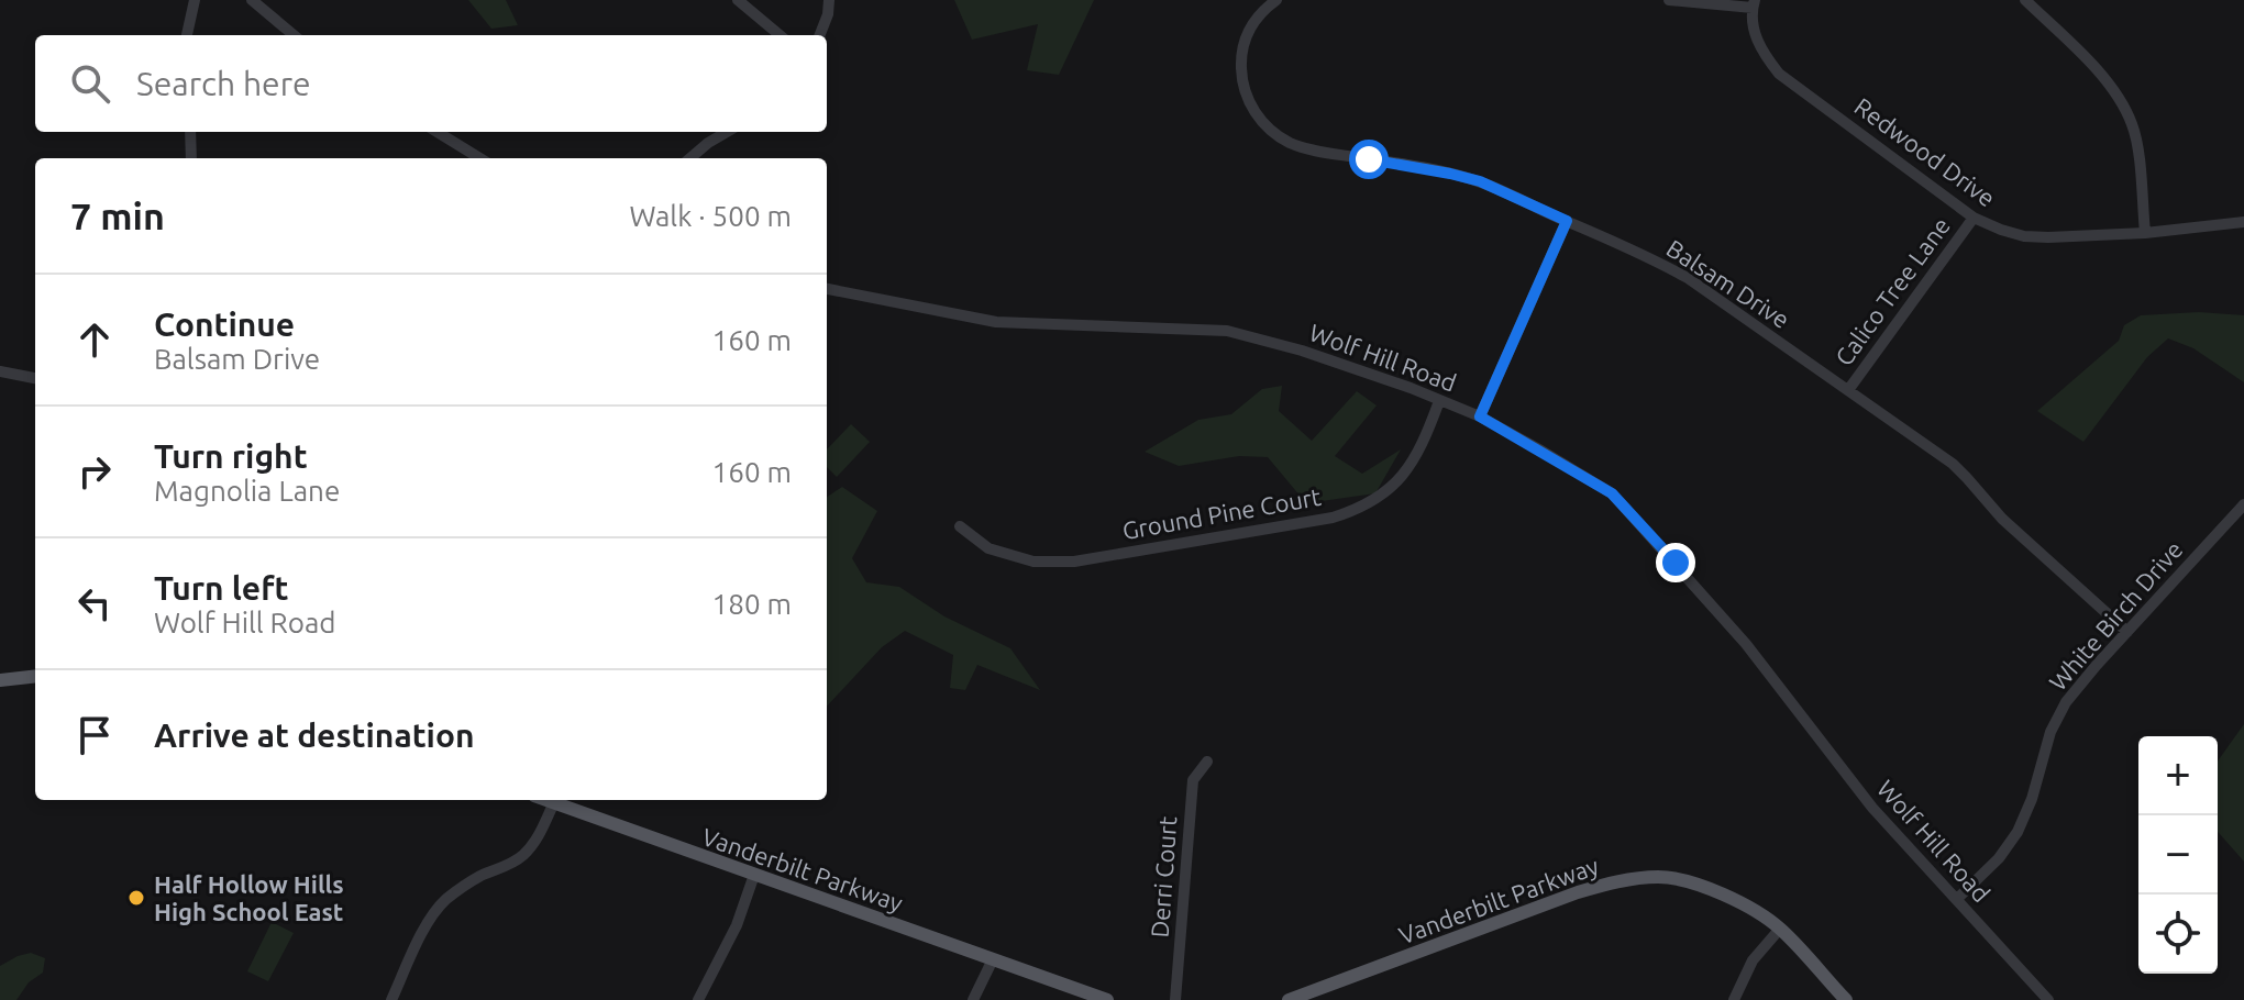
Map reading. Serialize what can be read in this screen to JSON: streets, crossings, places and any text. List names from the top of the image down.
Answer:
{
  "streets": {
    "main road": ["Vanderbilt Parkway"],
    "street": [
      "Redwood Drive",
      "Balsam Drive",
      "Calico Tree Lane",
      "Wolf Hill Road",
      "Ground Pine Court",
      "White Birch Drive",
      "Derri Court"
    ]
  },
  "crossings": [
    ["Redwood Drive", "Calico Tree Lane"],
    ["Balsam Drive", "Calico Tree Lane"],
    ["Balsam Drive", "White Birch Drive"],
    ["Wolf Hill Road", "Ground Pine Court"],
    ["Wolf Hill Road", "White Birch Drive"]
  ],
  "places": ["Half Hollow Hills High School East"],
  "page": {
    "search": "Search here",
    "heading": ["7 min", "Walk · 500 m"],
    "list": [
      ["Continue", "Balsam Drive", "160 m"],
      ["Turn right", "Magnolia Lane", "160 m"],
      ["Turn left", "Wolf Hill Road", "180 m"],
      "Arrive at destination"
    ],
    "map_buttons": ["+", "−"]
  }
}
